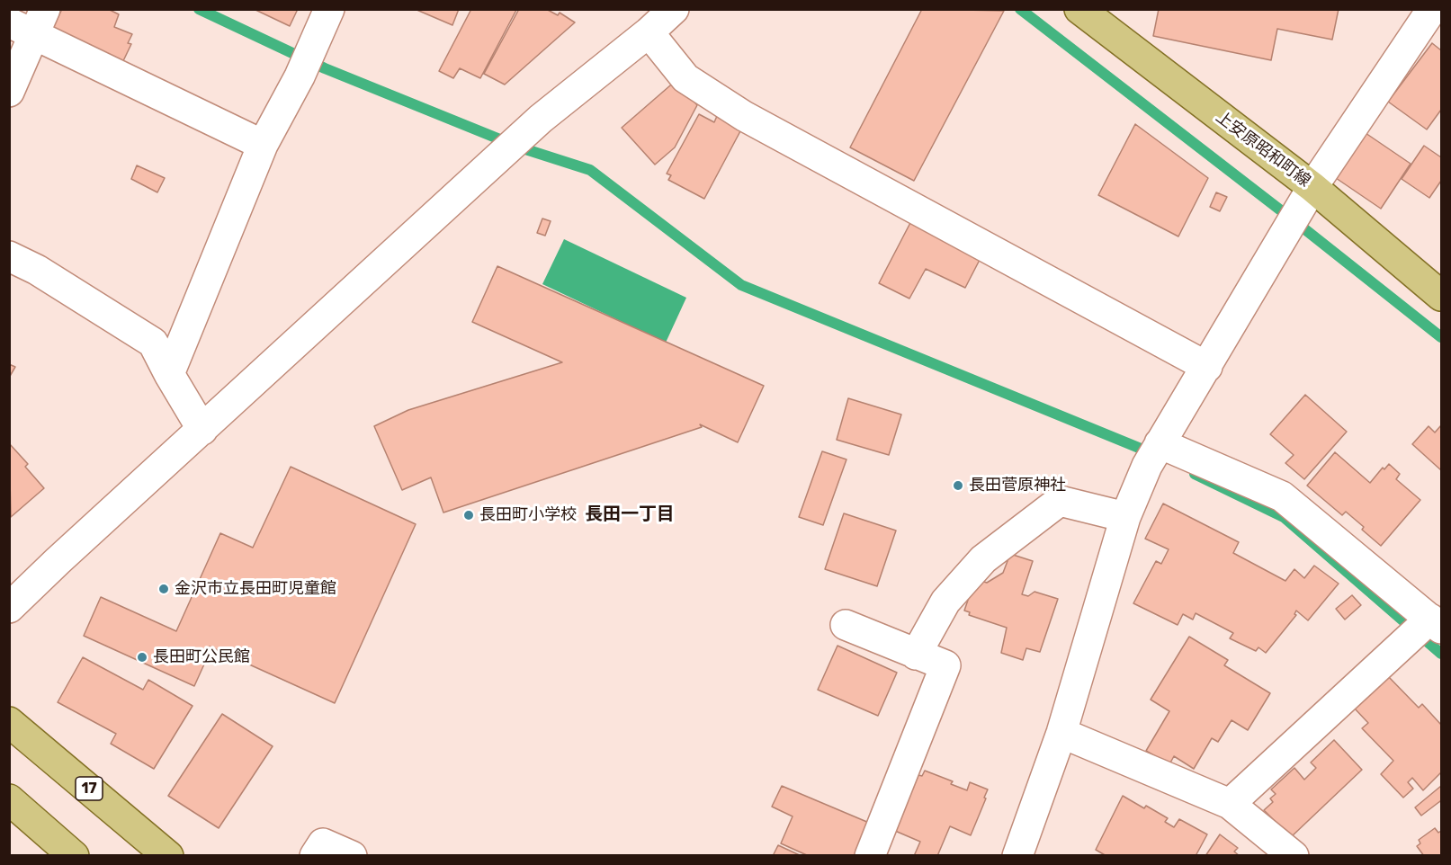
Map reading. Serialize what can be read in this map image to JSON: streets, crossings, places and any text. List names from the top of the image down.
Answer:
{
  "streets": {
    "main road": ["上安原昭和町線", "17"]
  },
  "districts": ["長田一丁目"],
  "places": [
    "長田菅原神社",
    "長田町小学校",
    "金沢市立長田町児童館",
    "長田町公民館"
  ]
}
